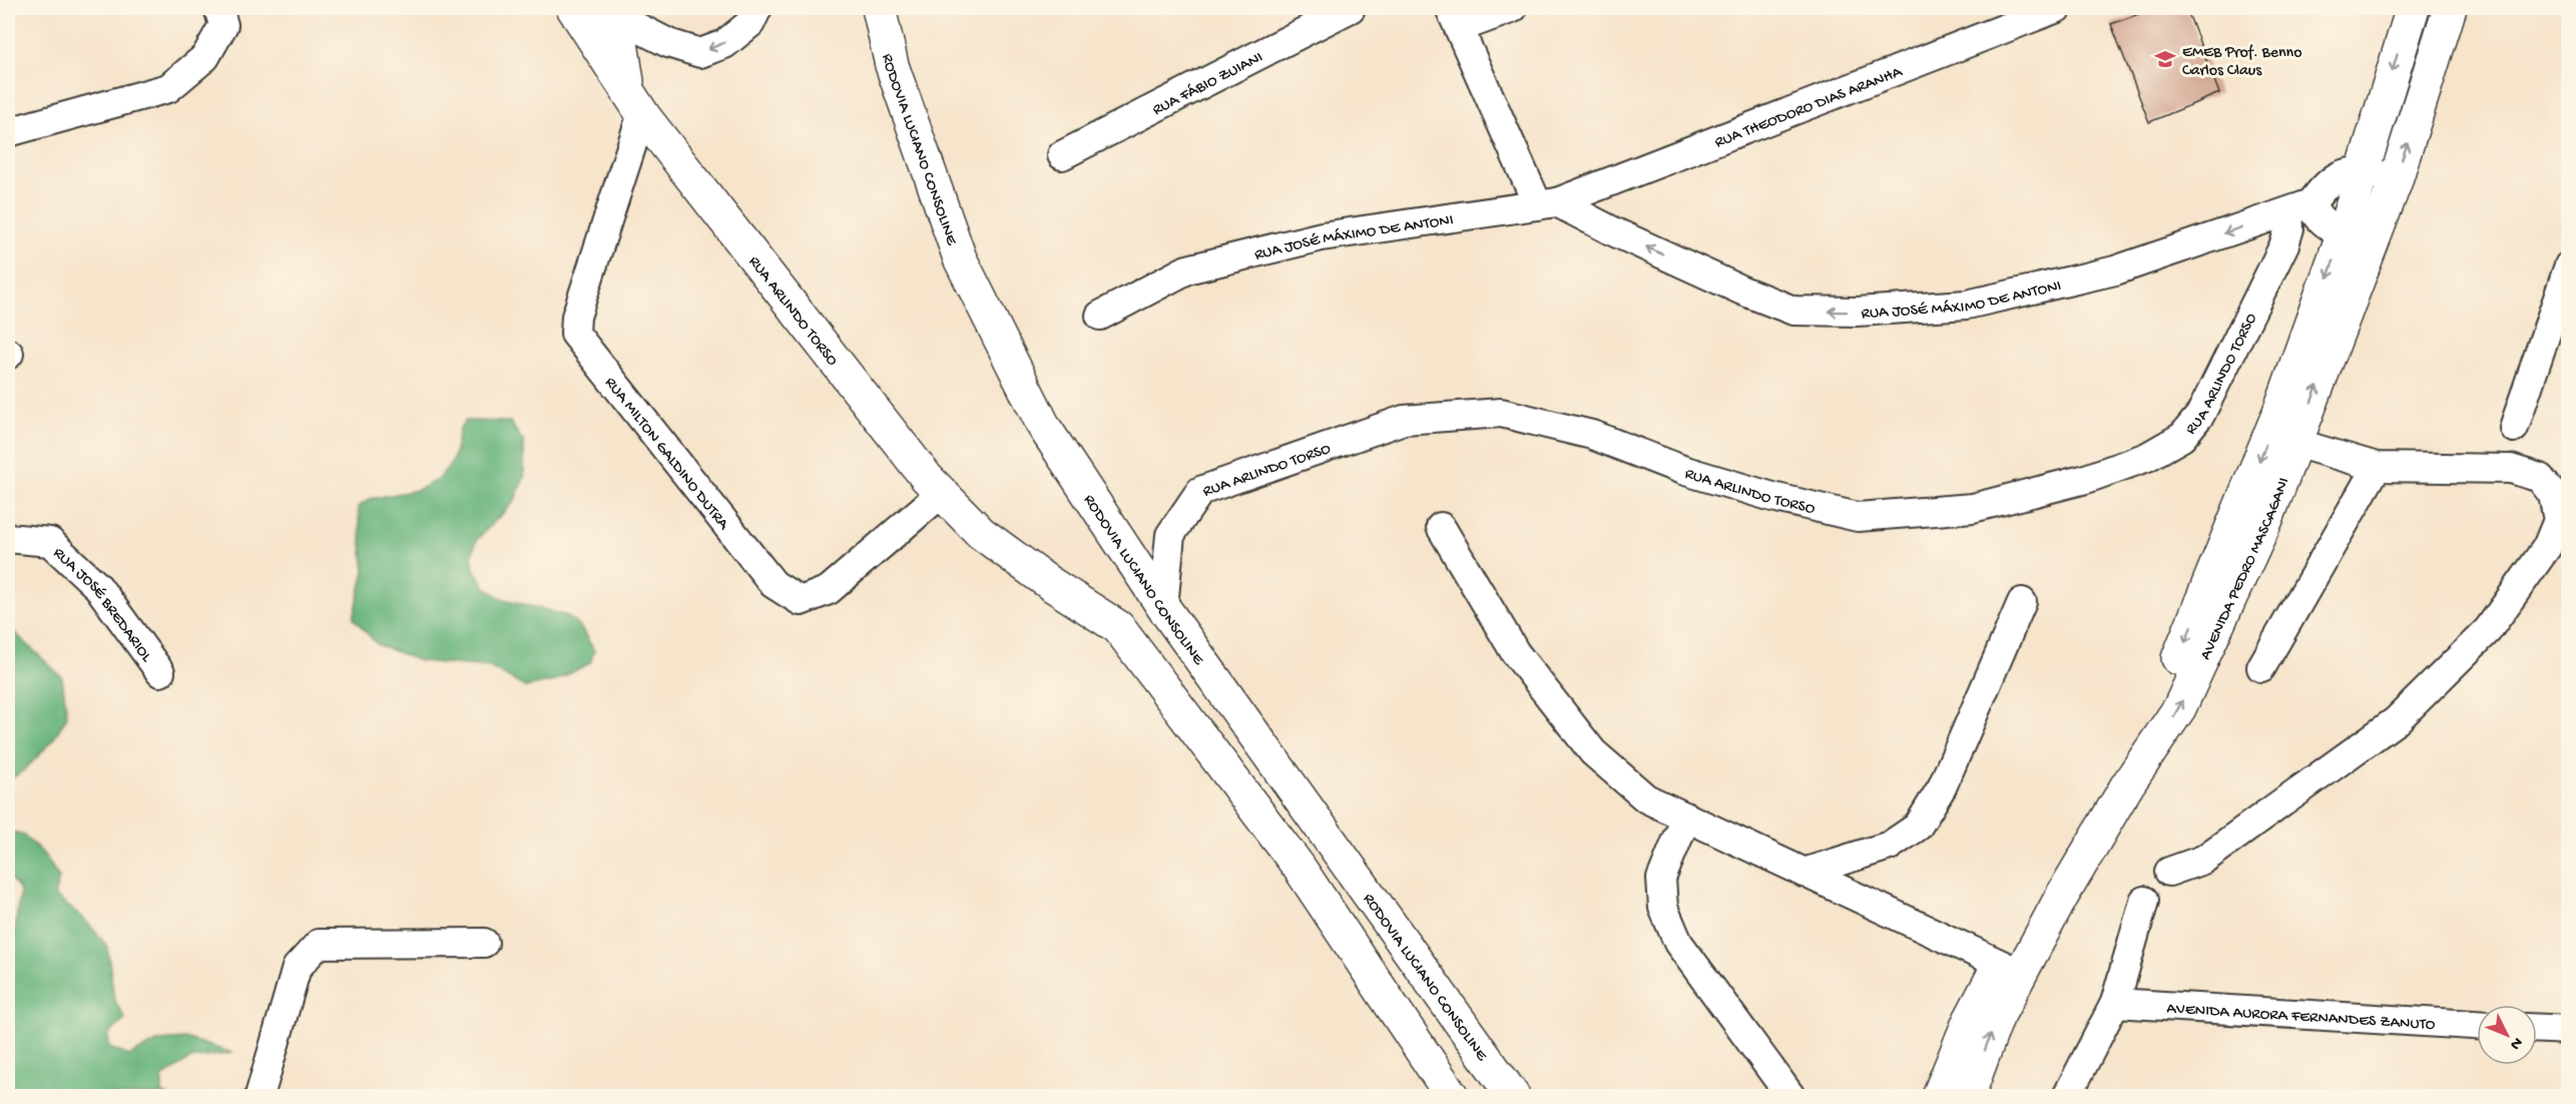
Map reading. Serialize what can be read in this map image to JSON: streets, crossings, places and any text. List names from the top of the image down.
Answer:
{
  "streets": {
    "main road": ["RODOVIA LUCIANO CONSOLINE", "RUA ARLINDO TORSO", "AVENIDA PEDRO MASCAGANI"],
    "street": [
      "RUA FÁBIO ZUIANI",
      "RUA THEODORO DIAS ARANHA",
      "RUA JOSÉ MÁXIMO DE ANTONI",
      "RUA MILTON GALDINO DUTRA",
      "RUA JOSÉ BREDARIOL",
      "AVENIDA AURORA FERNANDES ZANUTO"
    ]
  },
  "crossings": [
    ["RUA THEODORO DIAS ARANHA", "RUA JOSÉ MÁXIMO DE ANTONI"],
    ["RODOVIA LUCIANO CONSOLINE", "RUA ARLINDO TORSO"],
    ["RUA JOSÉ MÁXIMO DE ANTONI", "RUA ARLINDO TORSO"],
    ["RUA ARLINDO TORSO", "RUA MILTON GALDINO DUTRA"]
  ],
  "one_way": ["RUA JOSÉ MÁXIMO DE ANTONI"],
  "places": {
    "school or university": ["EMEB Prof. Benno Carlos Claus"]
  },
  "north": "bottom right"
}
